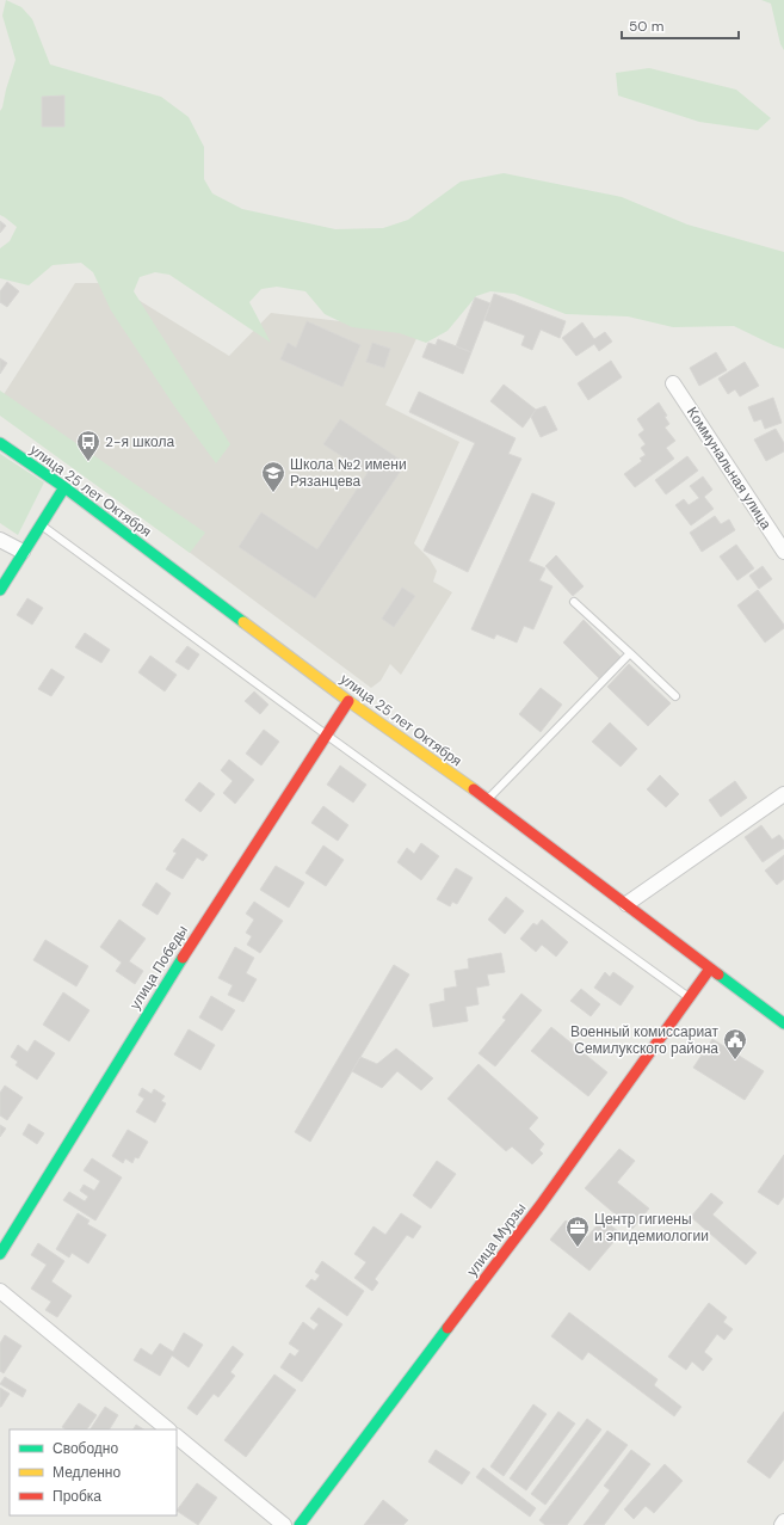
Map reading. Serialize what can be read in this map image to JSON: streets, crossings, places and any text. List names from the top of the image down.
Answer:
{
  "streets": {
    "street": [
      "Коммунальная улица",
      "улица 25 лет Октября",
      "улица Победы",
      "улица Мурзы"
    ]
  },
  "crossings": [
    ["улица 25 лет Октября", "улица Победы"],
    ["улица 25 лет Октября", "улица Мурзы"]
  ],
  "places": {
    "bus stop": ["2-я школа"],
    "school or university": ["Школа №2 имени Рязанцева"],
    "public building": ["Военный комиссариат Семилукского района"],
    "office": ["Центр гигиены и эпидемиологии"]
  },
  "legend": ["Свободно", "Медленно", "Пробка"],
  "scale_bar": "50 m"
}
